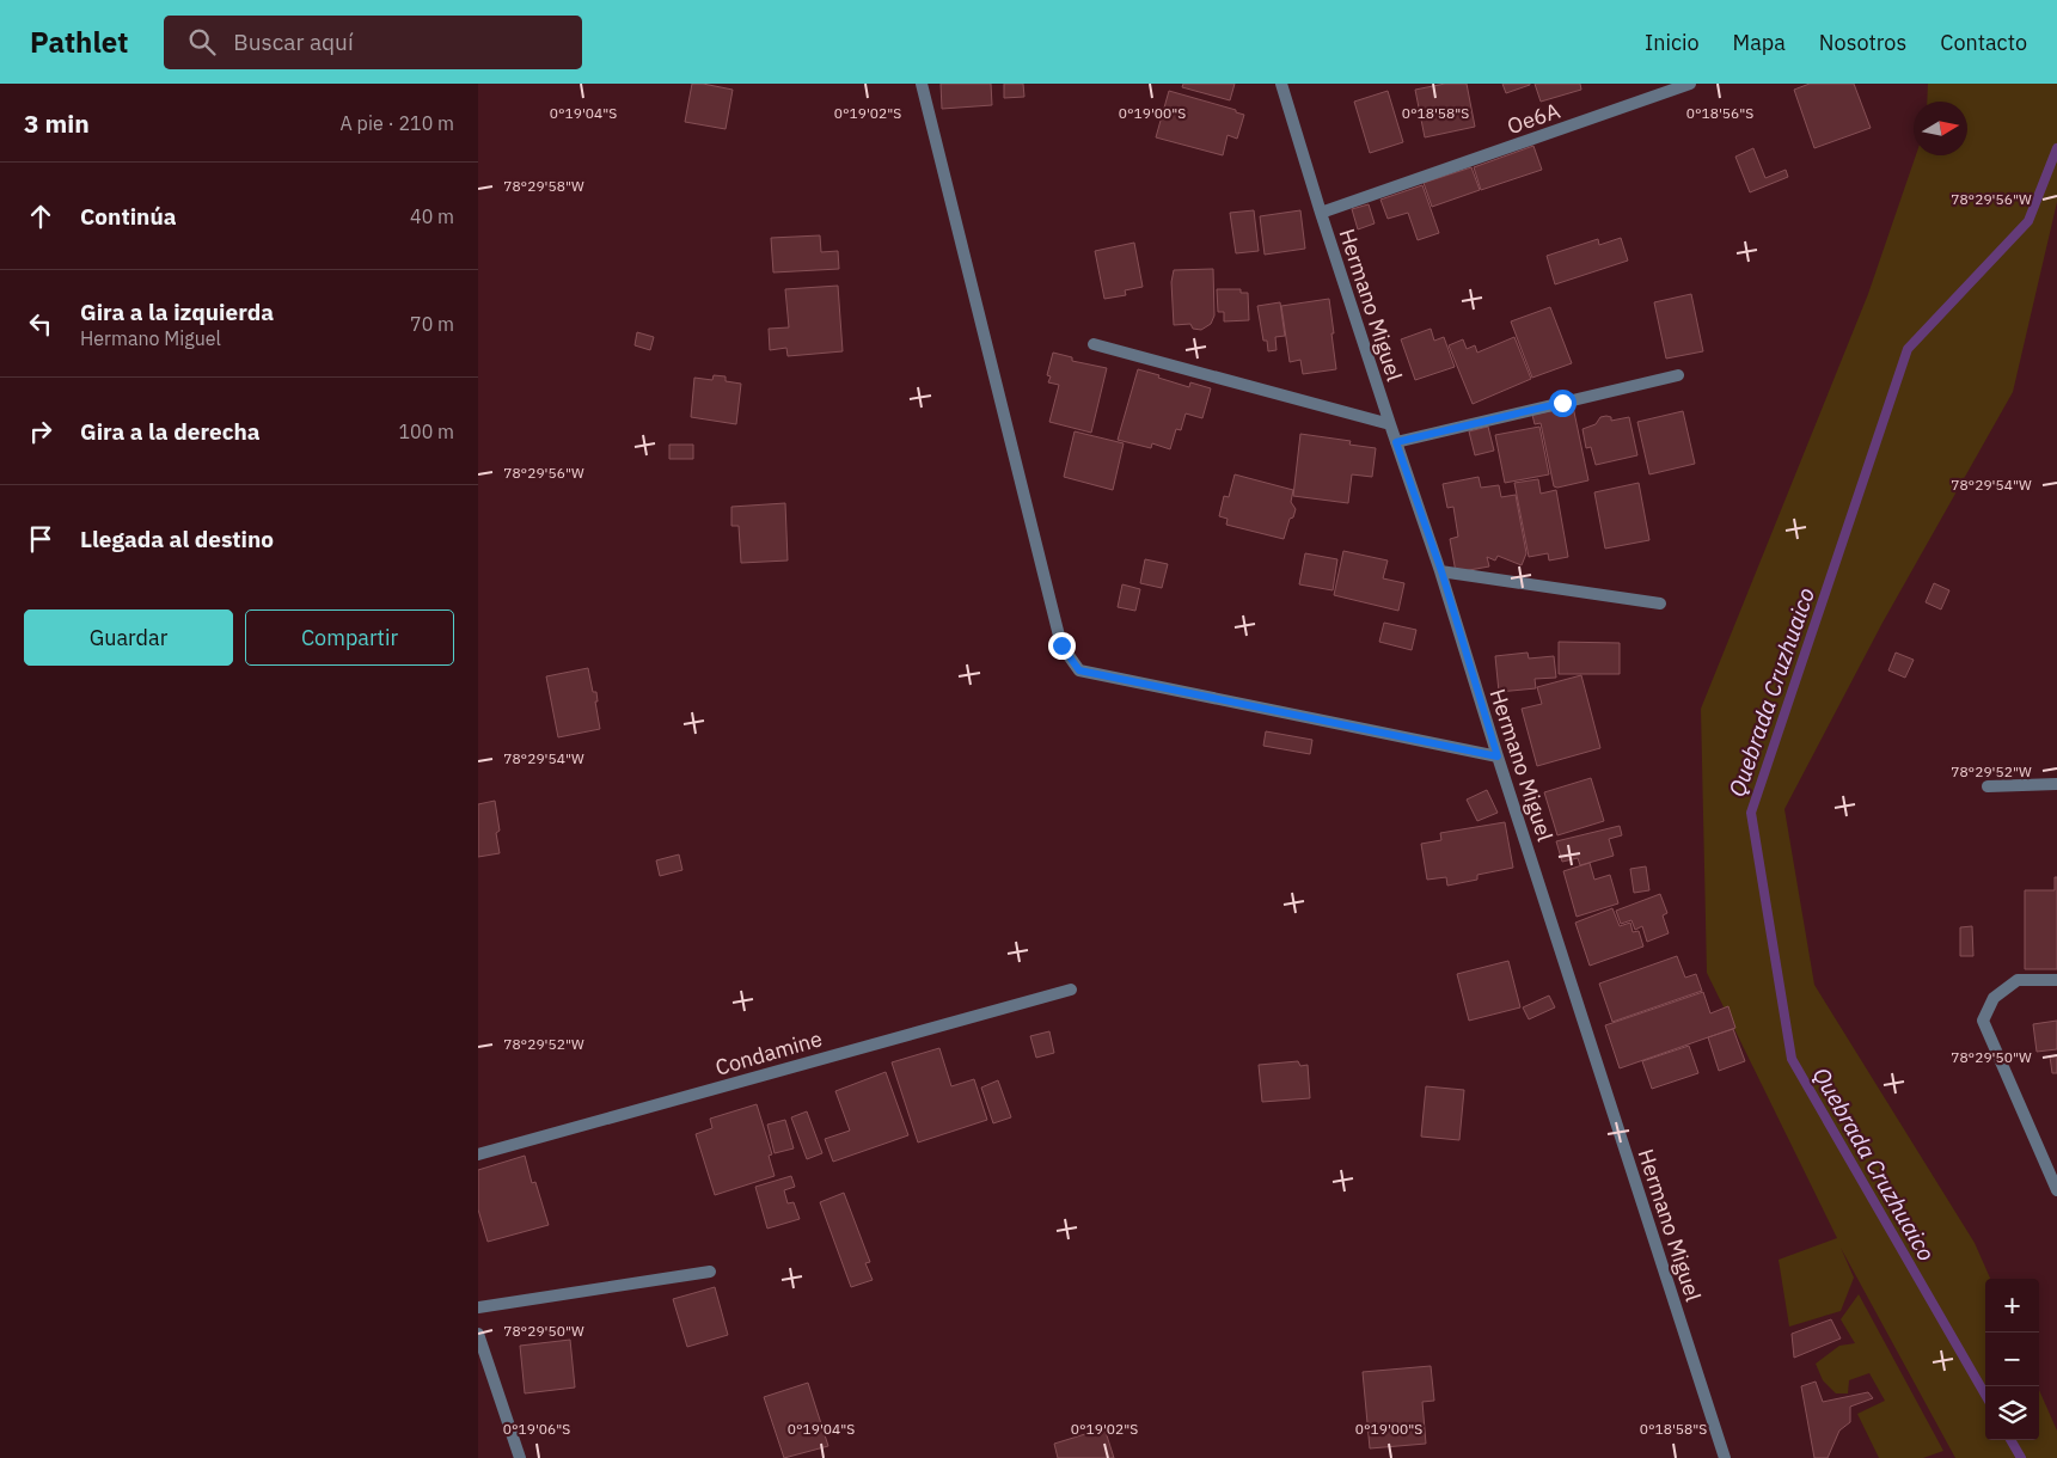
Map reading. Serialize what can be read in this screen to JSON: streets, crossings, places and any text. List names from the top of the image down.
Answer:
{
  "streets": {
    "street": ["Oe6A", "Hermano Miguel", "Condamine"]
  },
  "crossings": [
    ["Oe6A", "Hermano Miguel"]
  ],
  "water": ["Quebrada Cruzhuaico"],
  "north": "right",
  "page": {
    "header": "Pathlet",
    "search": "Buscar aquí",
    "nav": [
      "Inicio",
      "Mapa",
      "Nosotros",
      "Contacto"
    ],
    "heading": ["3 min", "A pie · 210 m"],
    "list": [
      ["Continúa", "40 m"],
      ["Gira a la izquierda", "Hermano Miguel", "70 m"],
      ["Gira a la derecha", "100 m"],
      "Llegada al destino"
    ],
    "buttons": ["Guardar", "Compartir"],
    "map_buttons": ["+", "−"]
  },
  "coordinates": [
    "0°19'00\"S",
    "0°19'04\"S",
    "0°19'02\"S",
    "0°18'58\"S",
    "0°18'56\"S",
    "78°29'58\"W",
    "78°29'56\"W",
    "78°29'54\"W",
    "78°29'52\"W",
    "78°29'50\"W",
    "0°19'06\"S"
  ]
}
